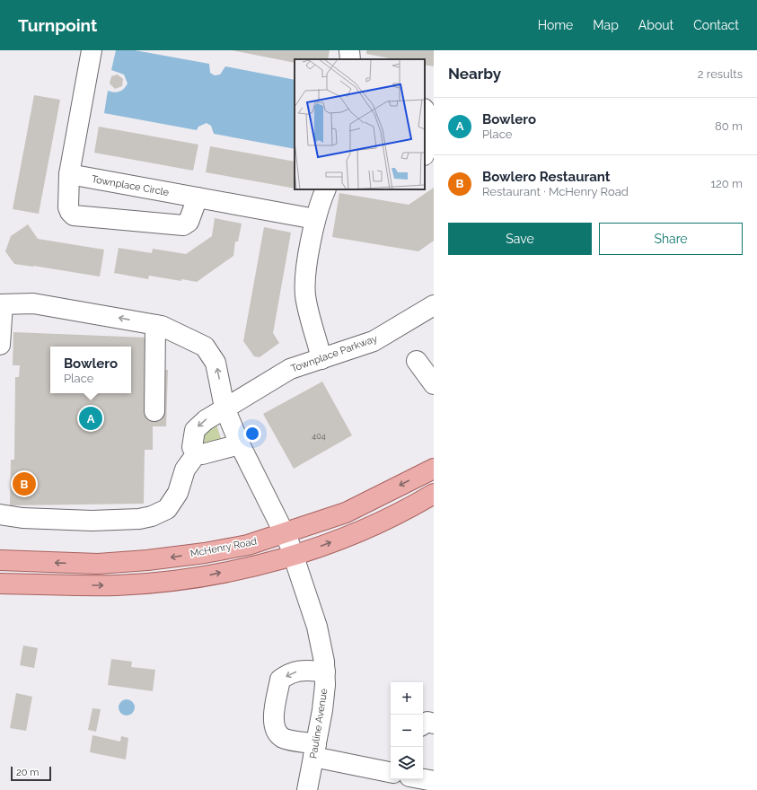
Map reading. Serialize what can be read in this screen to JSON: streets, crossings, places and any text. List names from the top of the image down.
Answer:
{
  "streets": {
    "main road": ["McHenry Road"],
    "street": ["Townplace Circle", "Townplace Parkway", "Pauline Avenue"]
  },
  "house_numbers": ["404"],
  "scale_bar": "20 m",
  "page": {
    "header": "Turnpoint",
    "nav": [
      "Home",
      "Map",
      "About",
      "Contact"
    ],
    "heading": ["Nearby", "2 results"],
    "list": [
      {
        "mark": "A",
        "name": "Bowlero",
        "note": "Place",
        "value": "80 m"
      },
      {
        "mark": "B",
        "name": "Bowlero Restaurant",
        "note": "Restaurant · McHenry Road",
        "value": "120 m"
      }
    ],
    "buttons": ["Save", "Share"],
    "popup": ["Bowlero", "Place"],
    "pins": ["A", "B"],
    "map_buttons": ["+", "−"],
    "scale": "20 m"
  }
}
